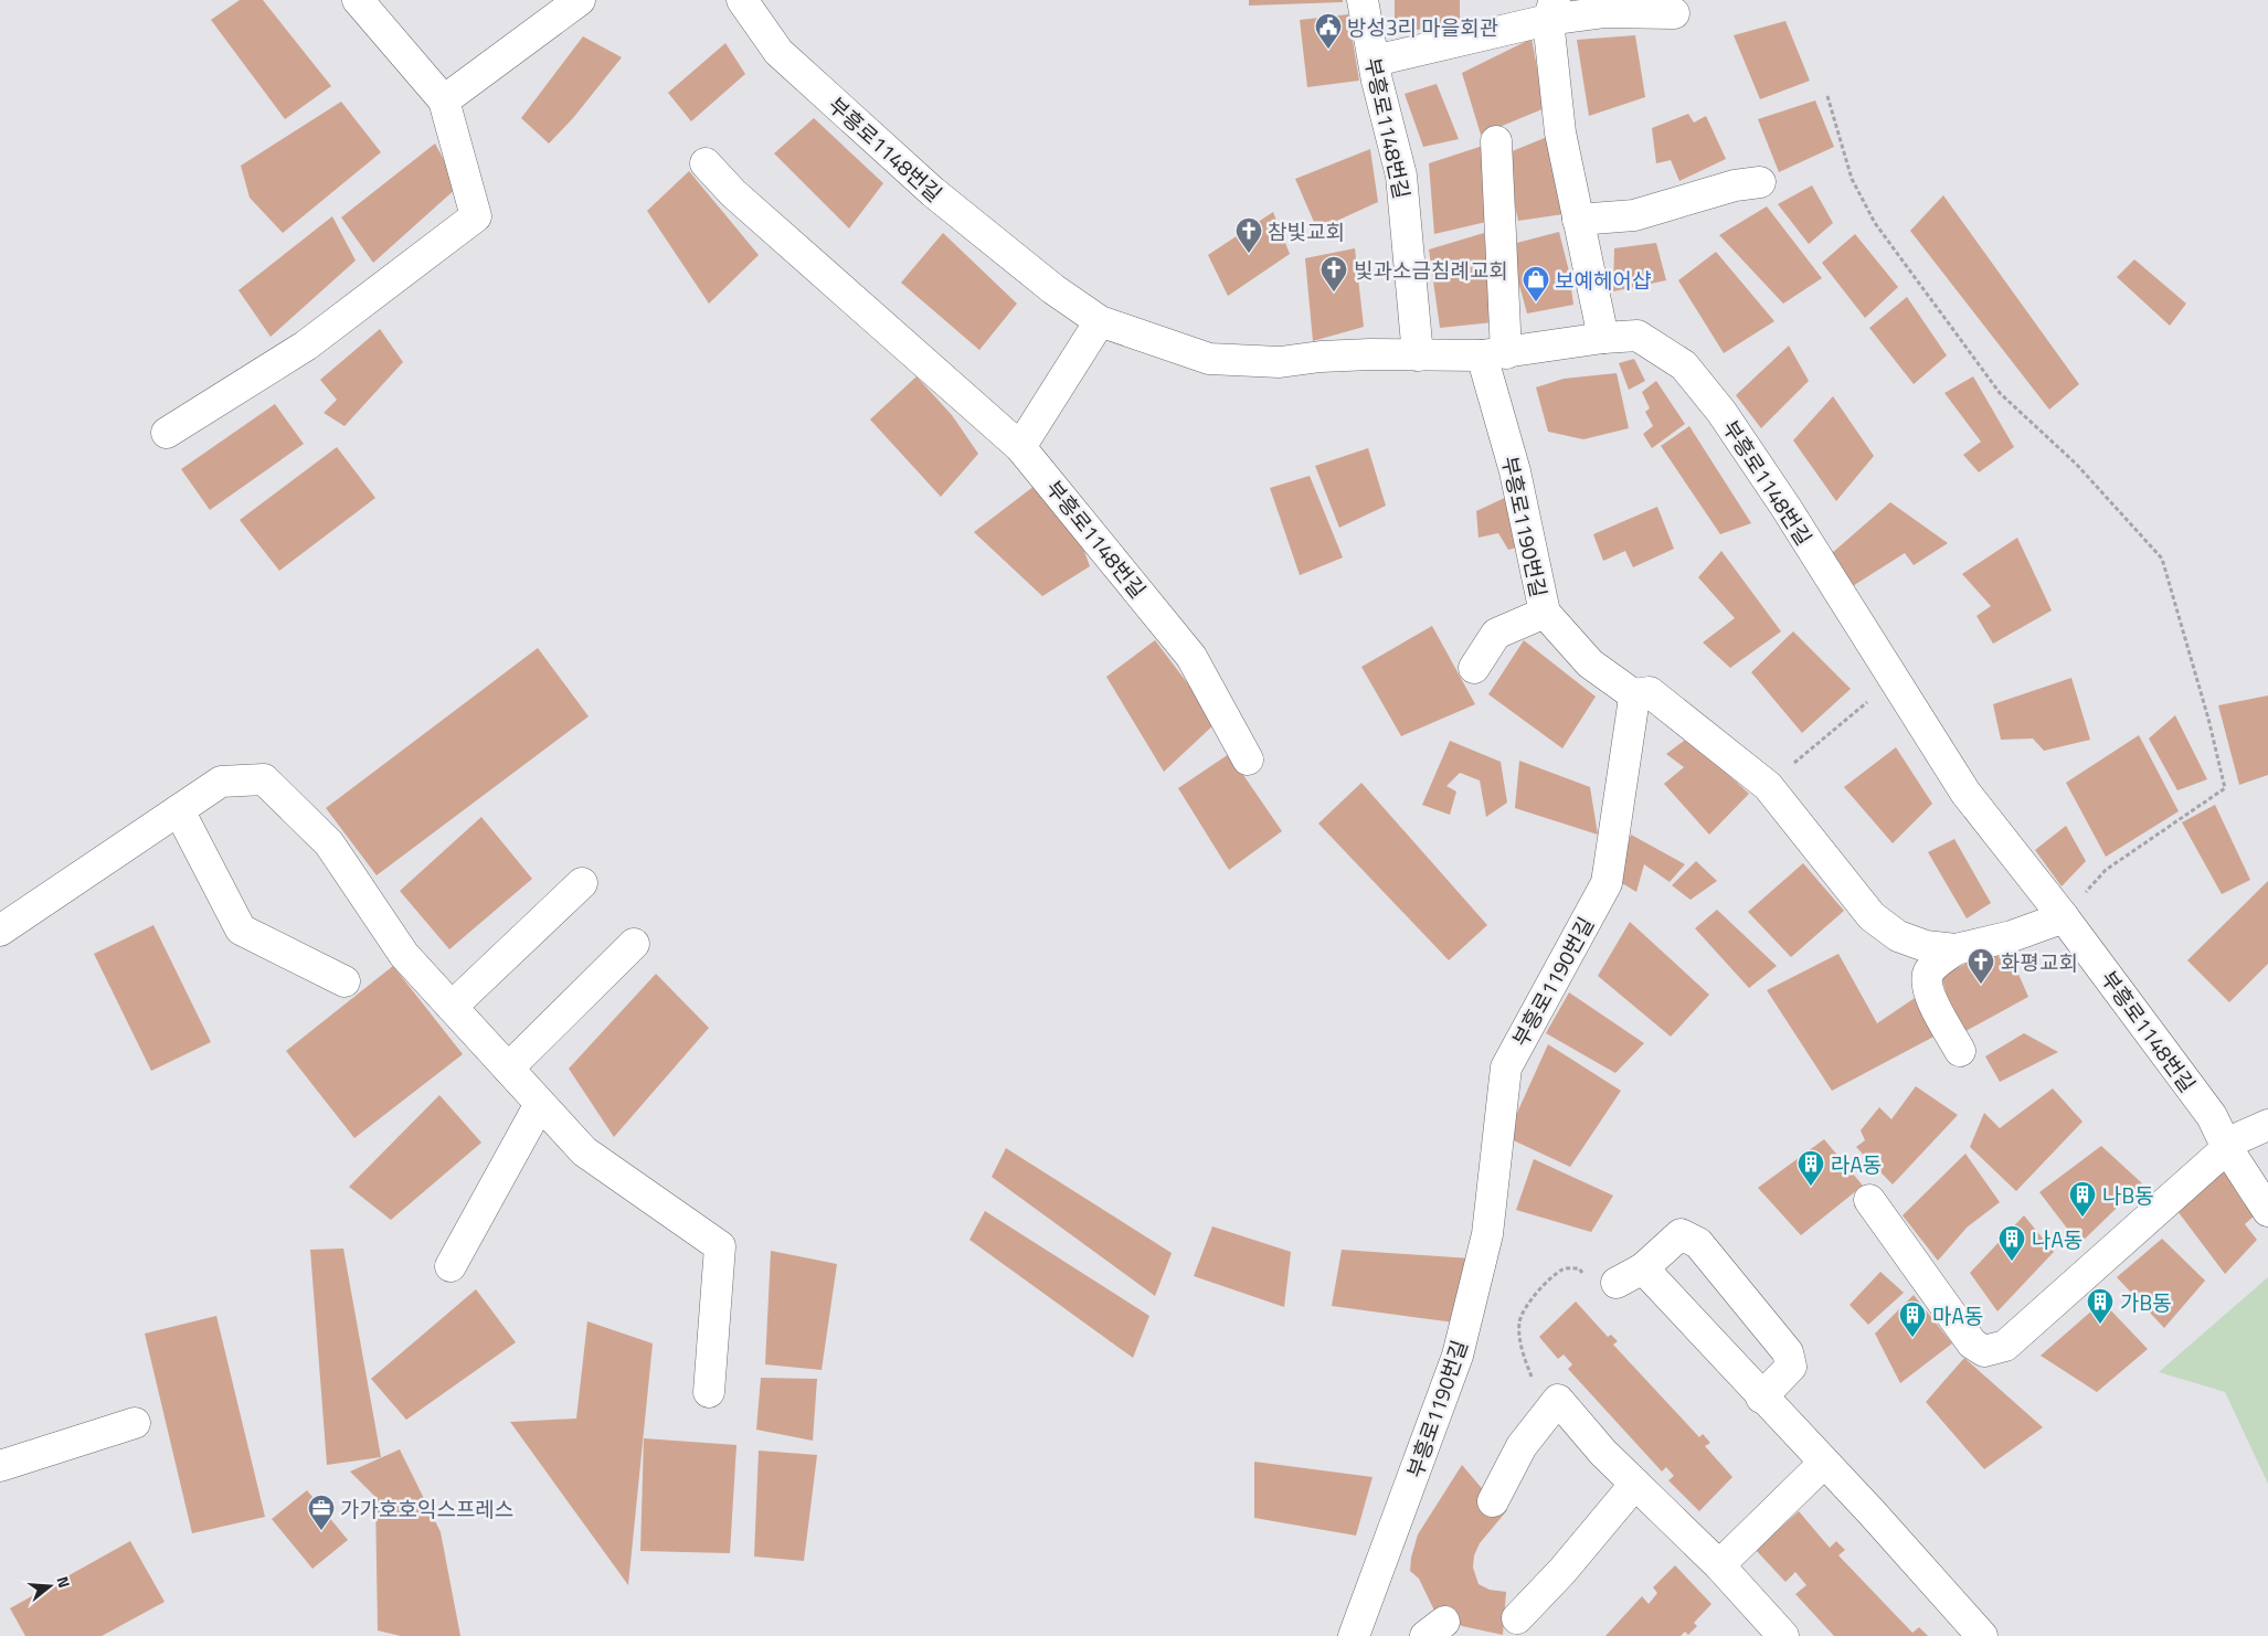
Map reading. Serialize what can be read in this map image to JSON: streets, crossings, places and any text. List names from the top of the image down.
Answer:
{
  "streets": {
    "street": ["부흥로1148번길", "부흥로1190번길"]
  },
  "crossings": [
    ["부흥로1148번길", "부흥로1190번길"]
  ],
  "places": {
    "public building": ["방성3리 마을회관"],
    "church": ["참빛교회", "빛과소금침례교회", "화평교회"],
    "shop": ["보예헤어샵"],
    "building": [
      "라A동",
      "나B동",
      "나A동",
      "가B동",
      "마A동"
    ],
    "office": ["가가호호익스프레스"]
  },
  "north": "right"
}
